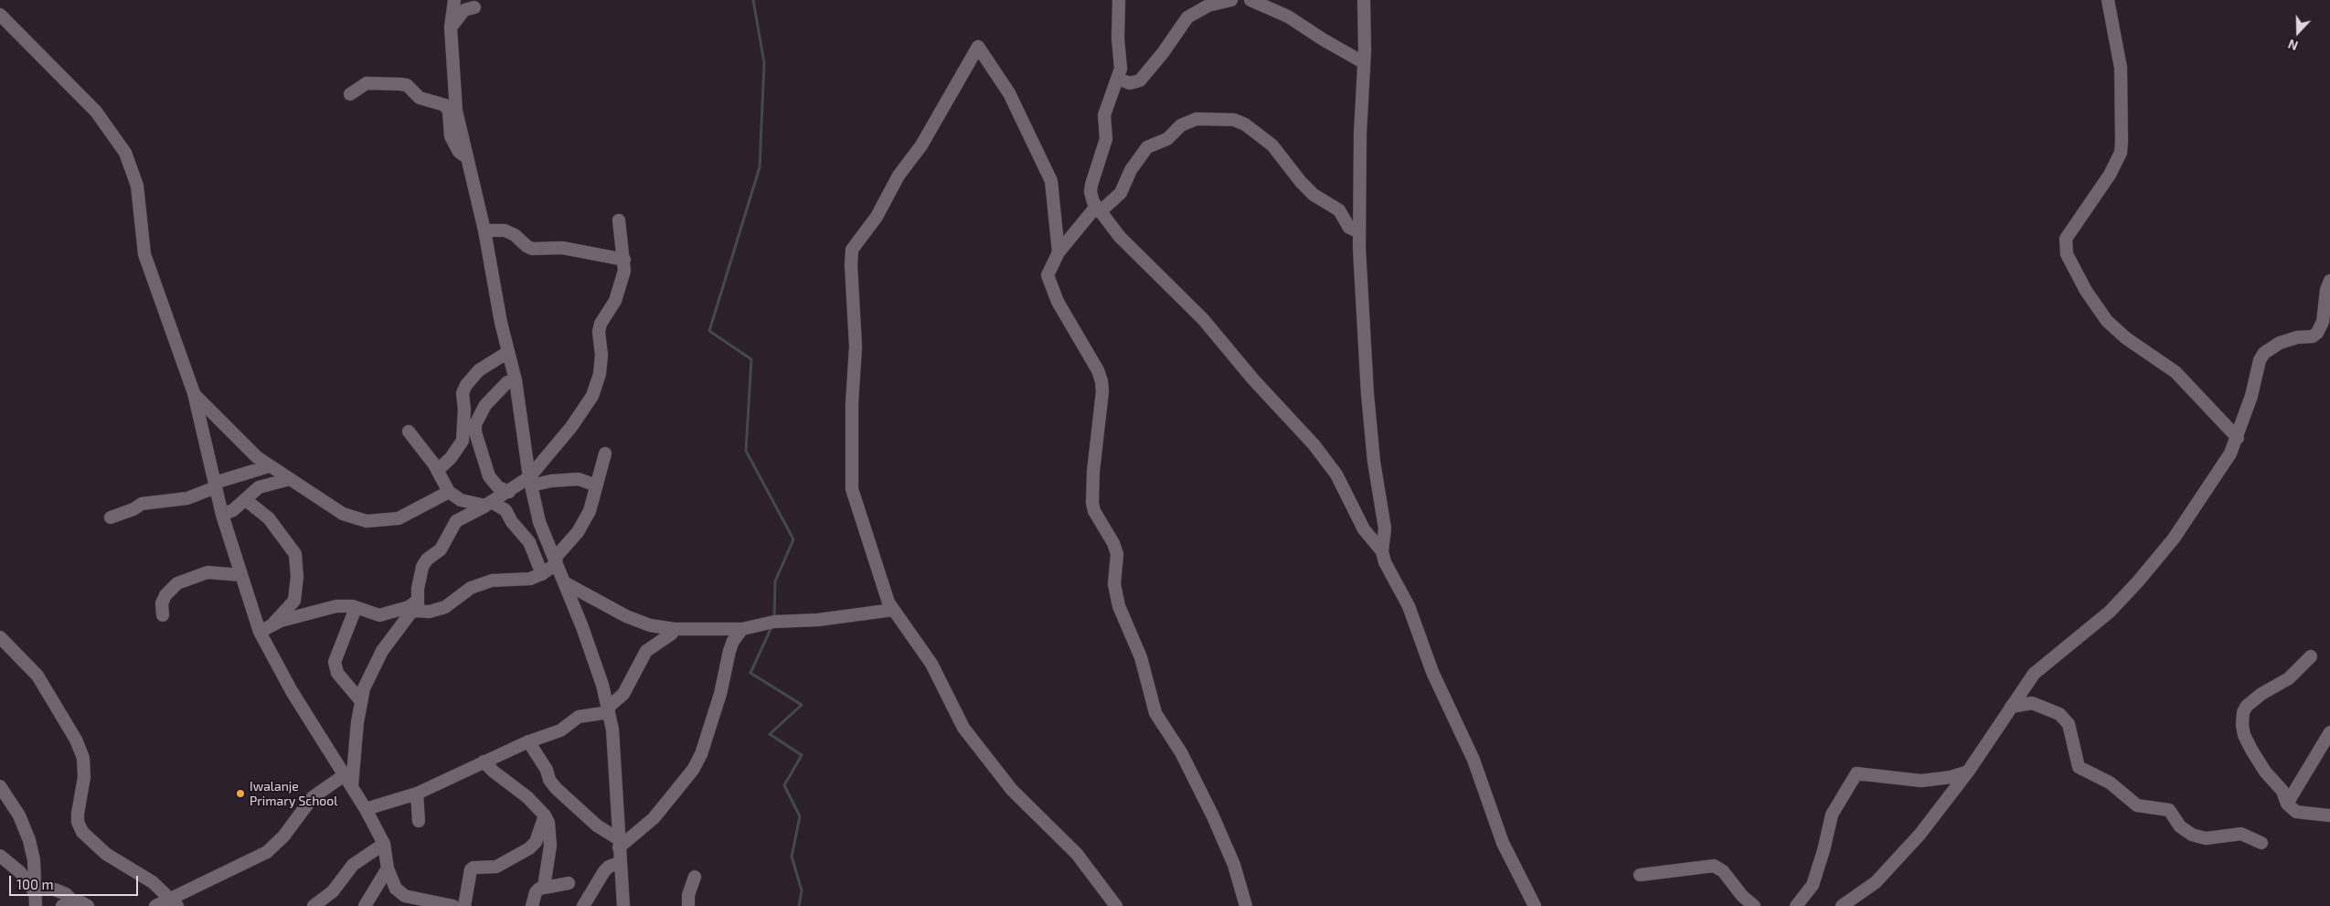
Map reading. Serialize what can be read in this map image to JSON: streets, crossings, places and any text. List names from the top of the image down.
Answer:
{
  "places": ["Iwalanje Primary School"],
  "scale_bar": "100 m",
  "north": "bottom"
}
